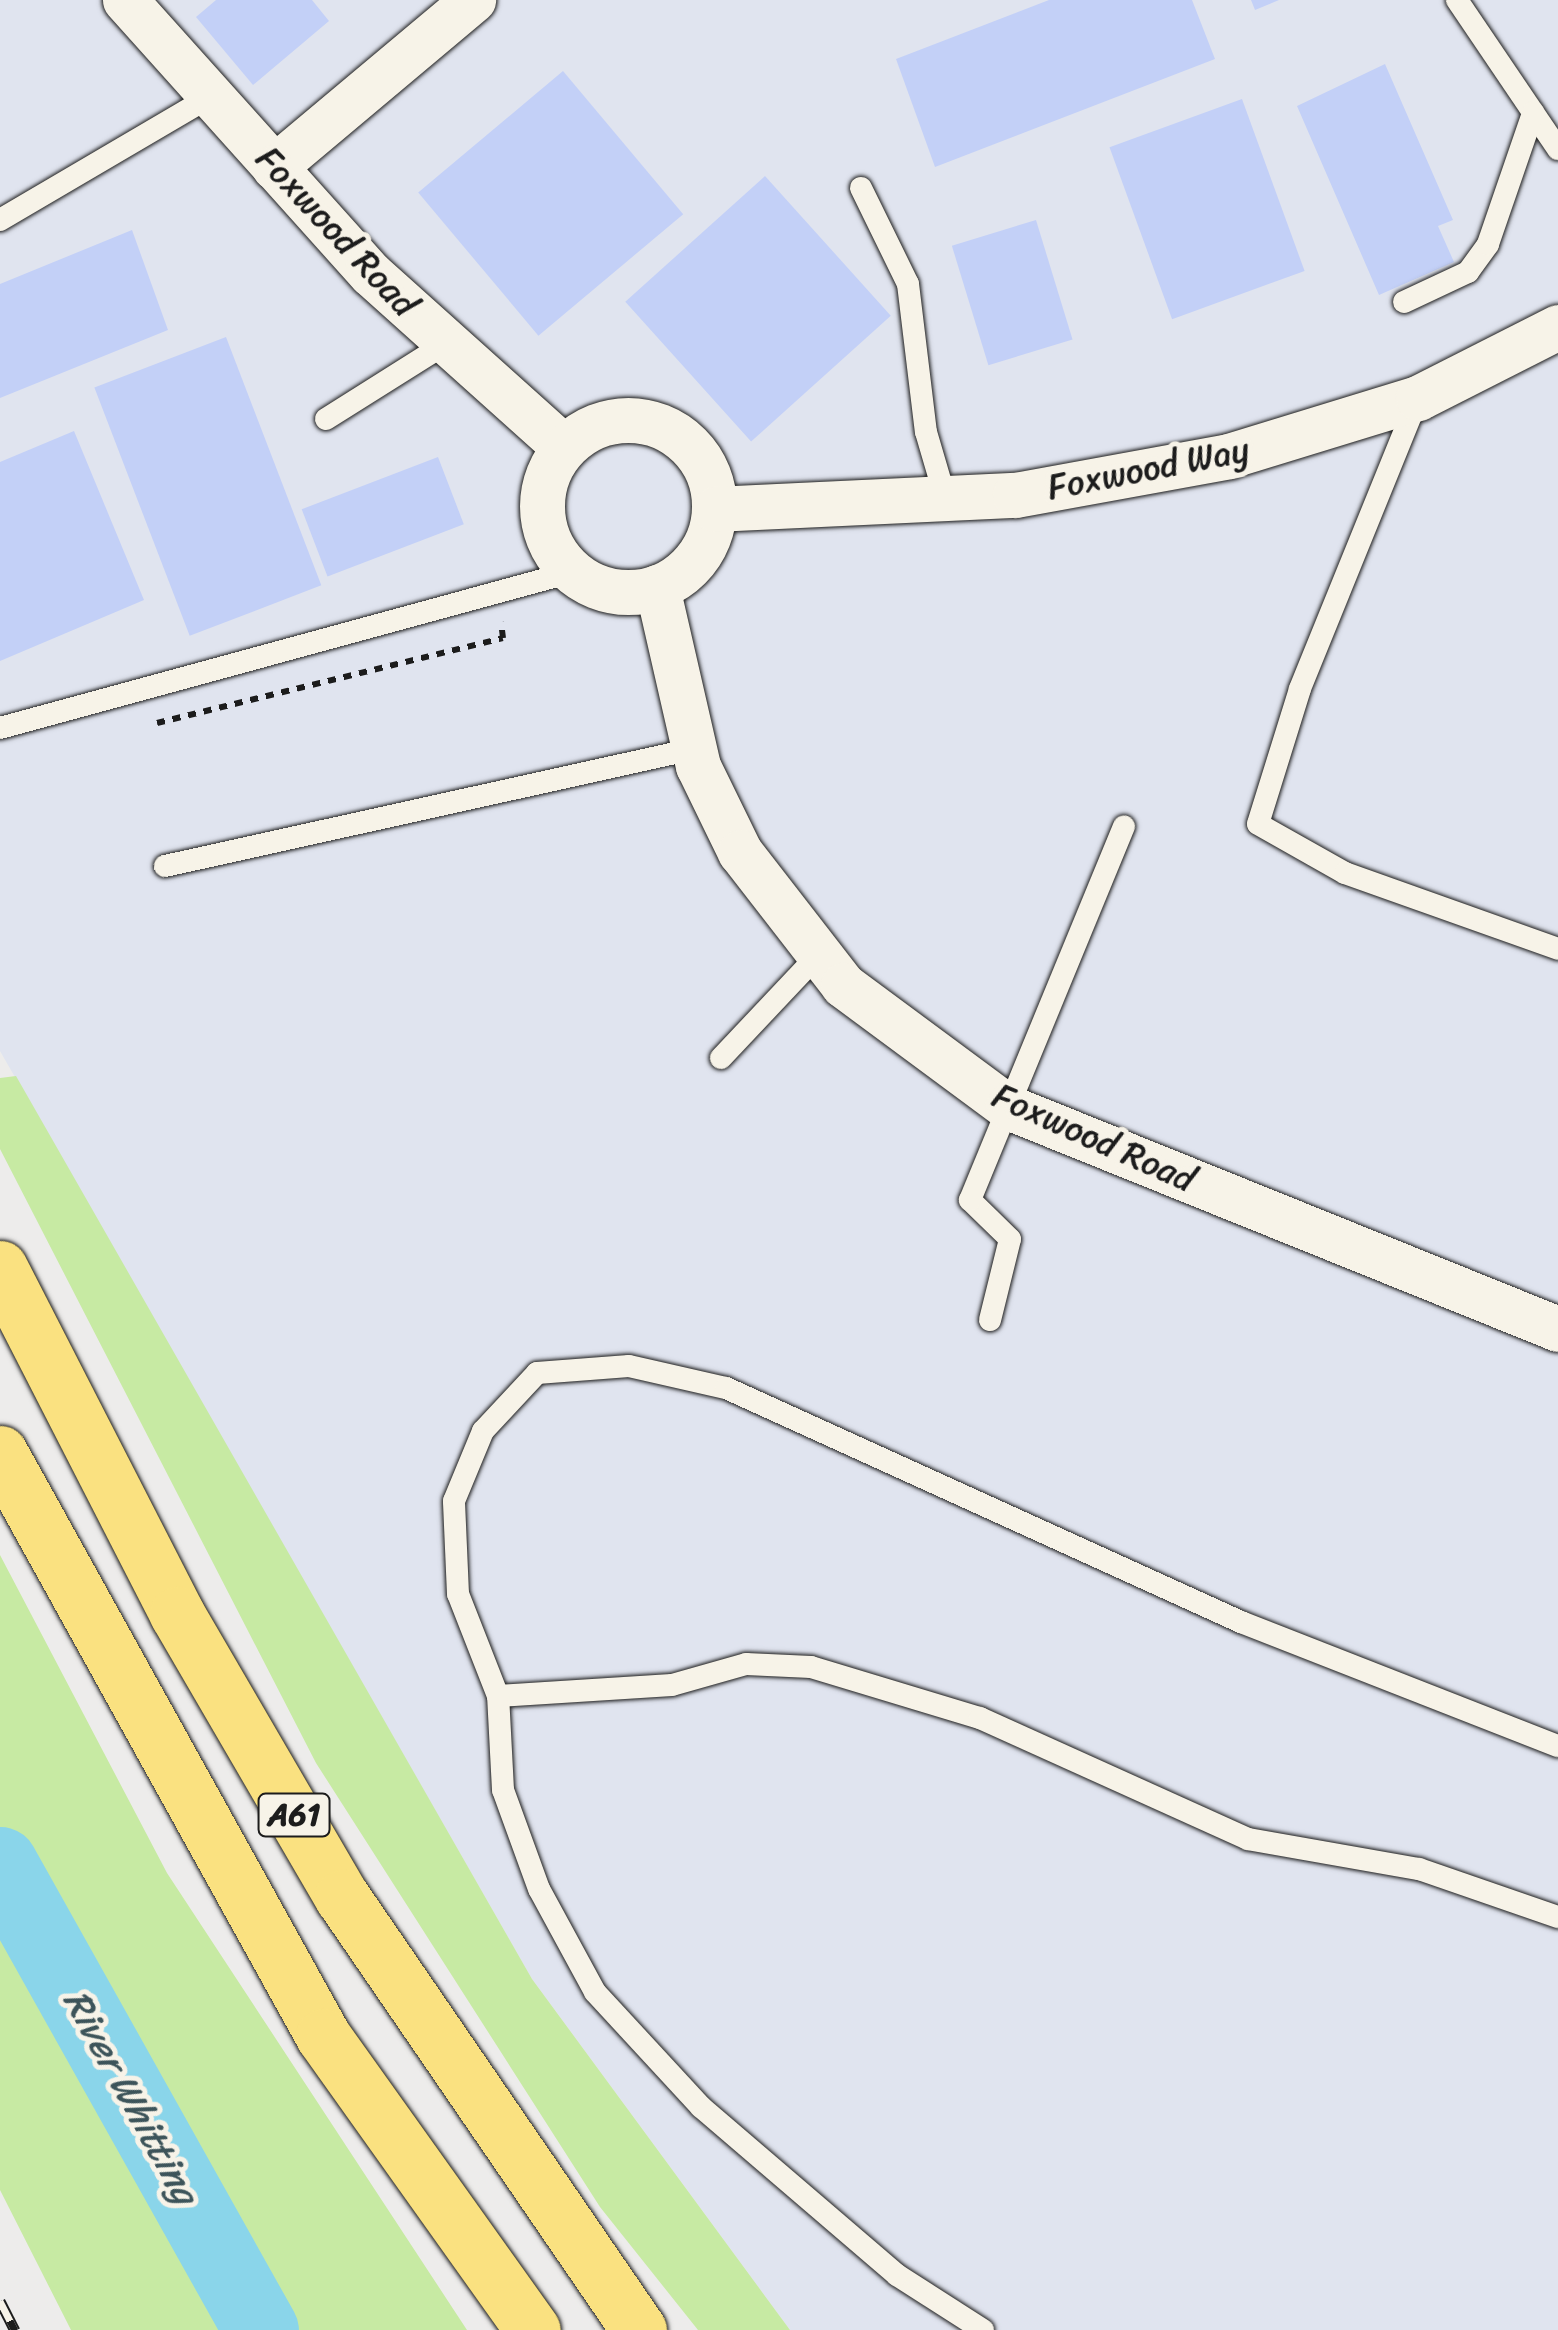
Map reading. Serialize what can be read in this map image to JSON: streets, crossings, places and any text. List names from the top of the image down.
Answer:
{
  "streets": {
    "highway": ["A61"],
    "street": ["Foxwood Road", "Foxwood Way"]
  },
  "crossings": [
    ["Foxwood Road", "Foxwood Way"]
  ],
  "water": ["River Whitting"]
}
